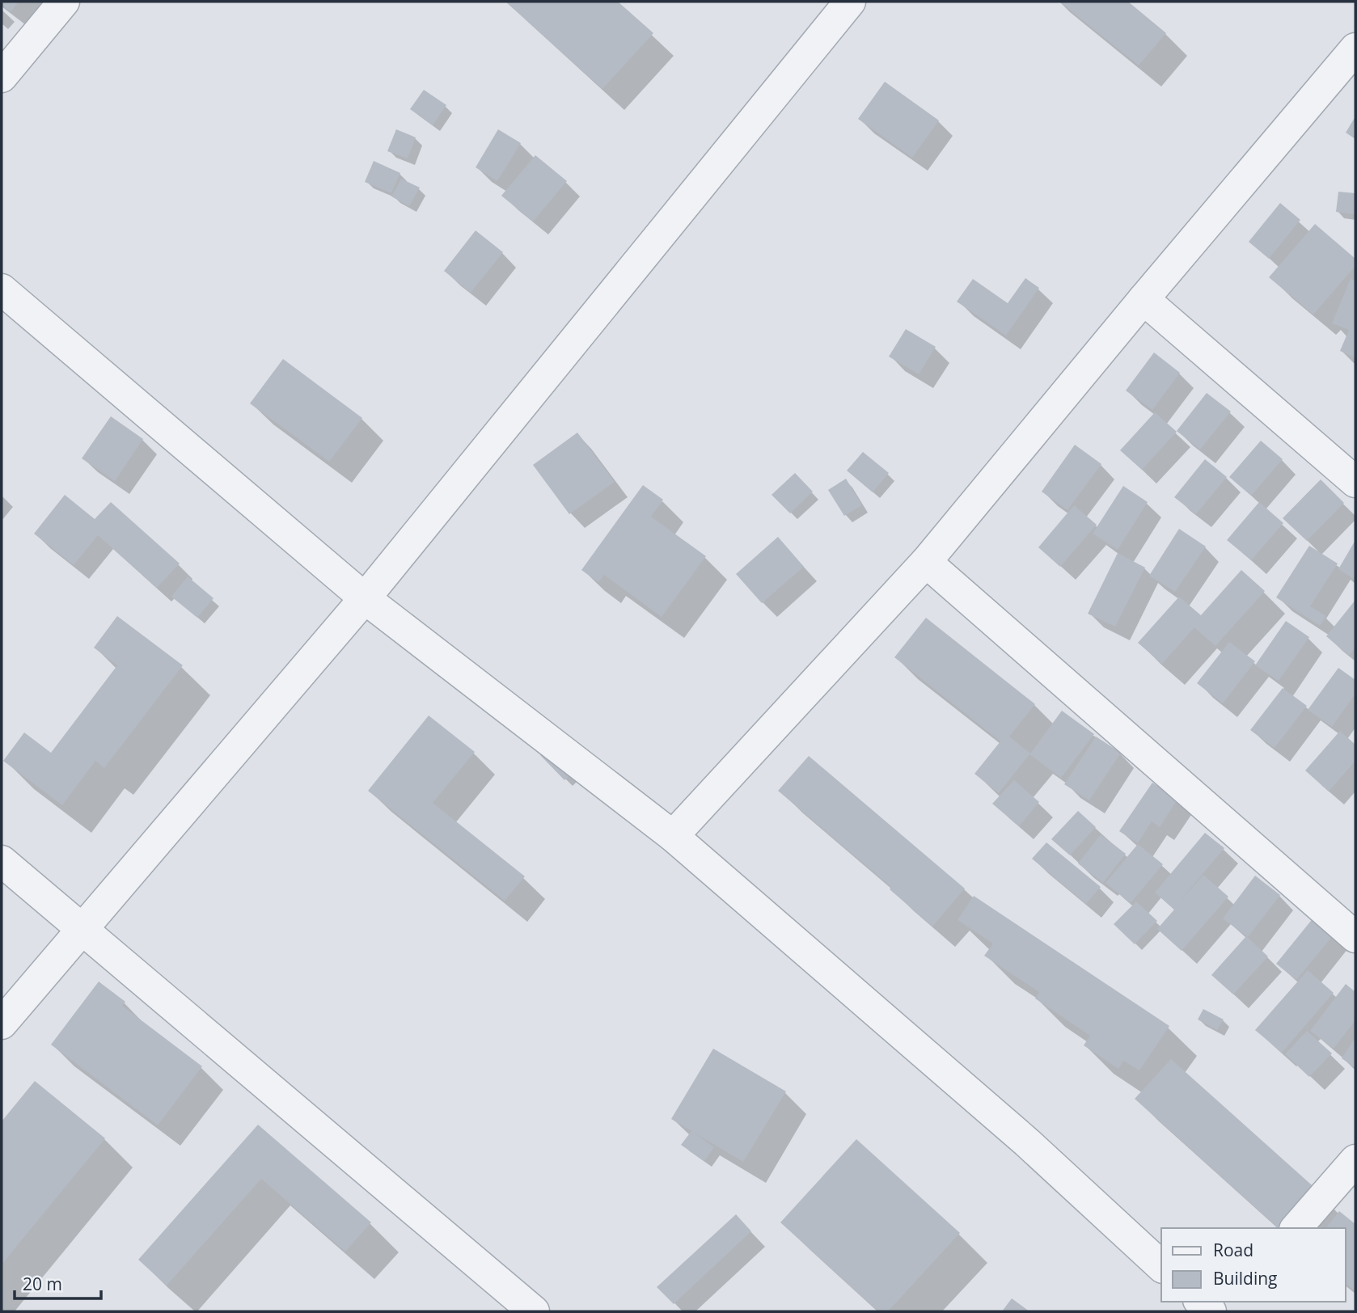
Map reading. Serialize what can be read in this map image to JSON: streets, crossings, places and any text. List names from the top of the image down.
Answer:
{
  "legend": ["Road", "Building"],
  "scale_bar": "20 m"
}
